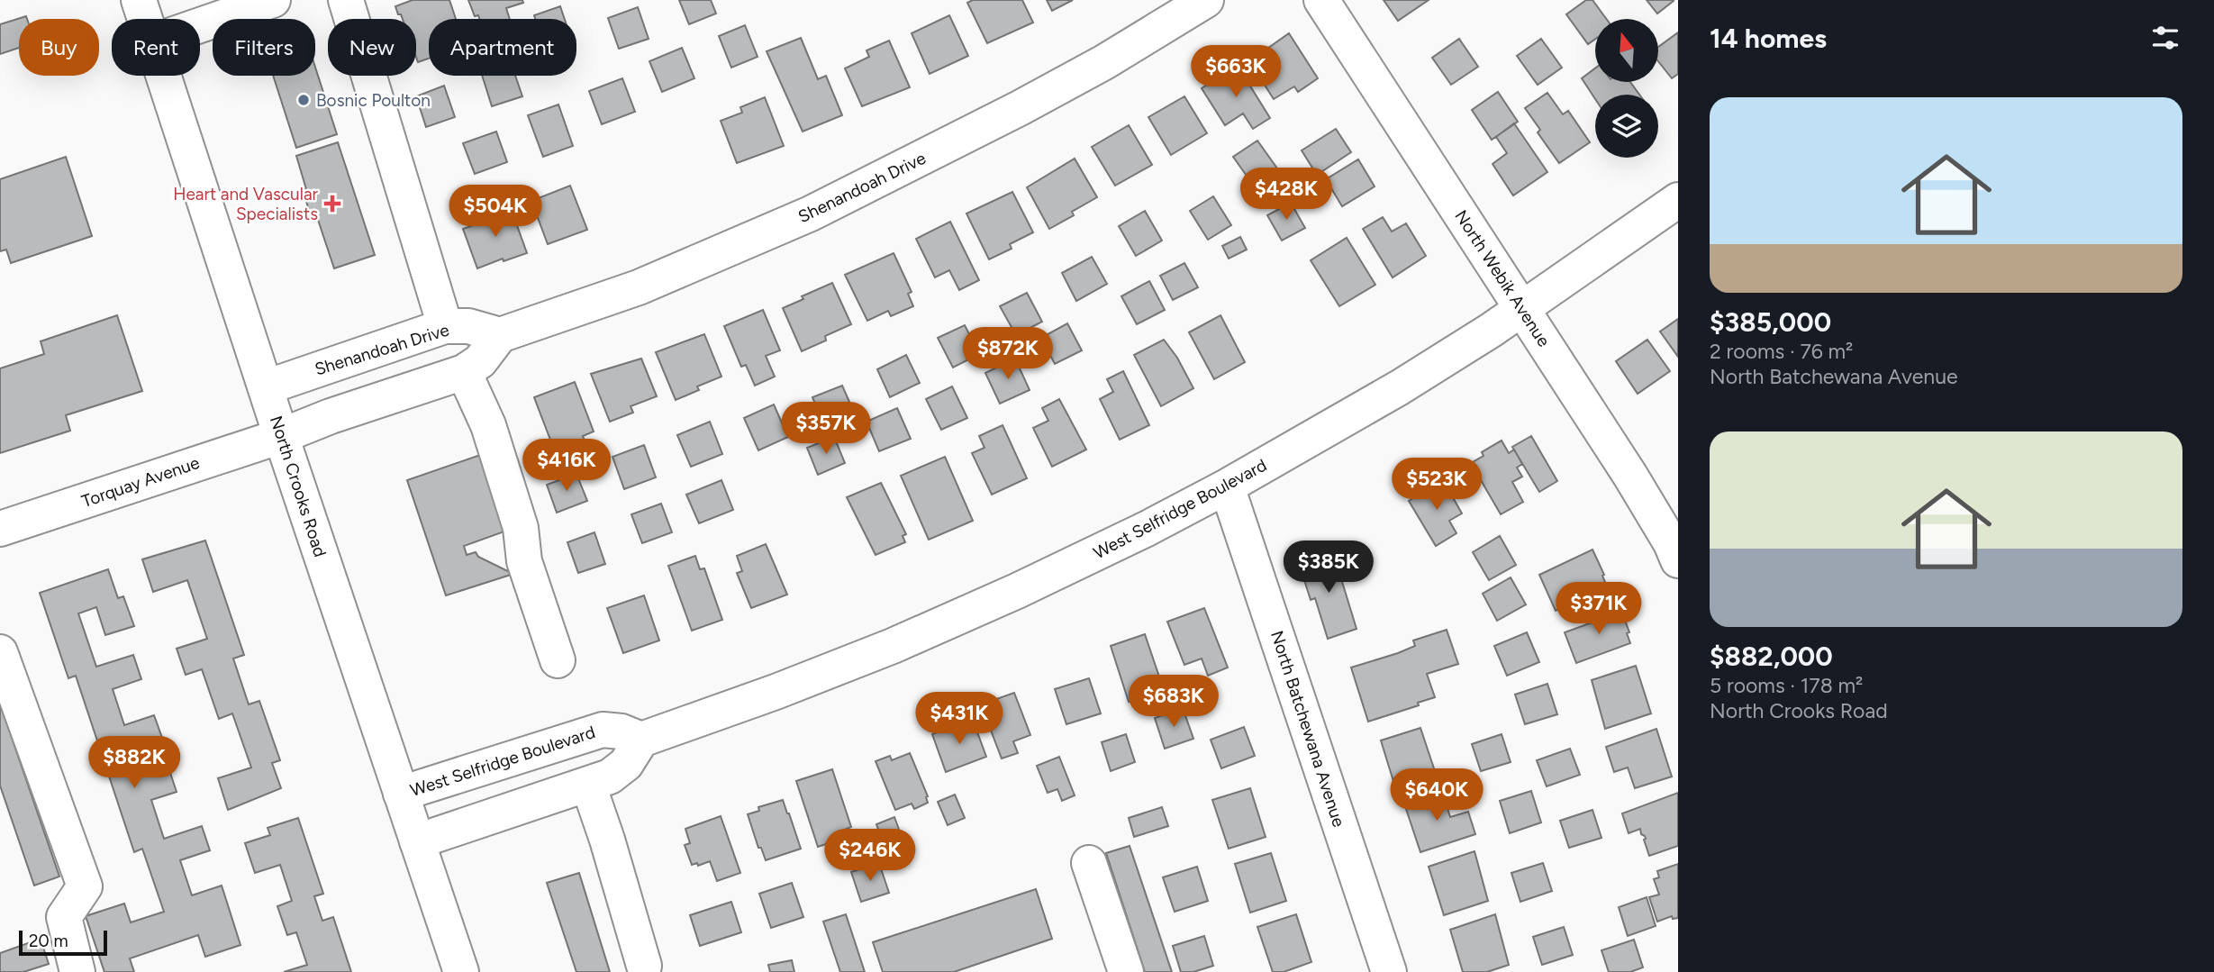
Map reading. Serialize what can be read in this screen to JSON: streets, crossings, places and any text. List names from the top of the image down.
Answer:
{
  "streets": {
    "street": [
      "Shenandoah Drive",
      "North Webik Avenue",
      "Torquay Avenue",
      "North Crooks Road",
      "West Selfridge Boulevard",
      "North Batchewana Avenue"
    ]
  },
  "crossings": [
    ["Shenandoah Drive", "North Crooks Road"],
    ["North Webik Avenue", "West Selfridge Boulevard"],
    ["Torquay Avenue", "North Crooks Road"],
    ["North Crooks Road", "West Selfridge Boulevard"],
    ["West Selfridge Boulevard", "North Batchewana Avenue"]
  ],
  "places": {
    "other": ["Bosnic Poulton"],
    "health": ["Heart and Vascular Specialists"]
  },
  "scale_bar": "20 m",
  "north": "top",
  "page": {
    "heading": "14 homes",
    "chip": [
      "Buy",
      "Rent",
      "Filters",
      "New",
      "Apartment"
    ],
    "price": [
      "$663K",
      "$428K",
      "$504K",
      "$872K",
      "$357K",
      "$416K",
      "$523K",
      "$385K",
      "$371K",
      "$683K",
      "$431K",
      "$882K",
      "$640K",
      "$246K"
    ],
    "list": [
      {
        "name": "$385,000",
        "note": "2 rooms · 76 m² · North Batchewana Avenue"
      },
      {
        "name": "$882,000",
        "note": "5 rooms · 178 m² · North Crooks Road"
      }
    ],
    "scale": "20 m"
  }
}
